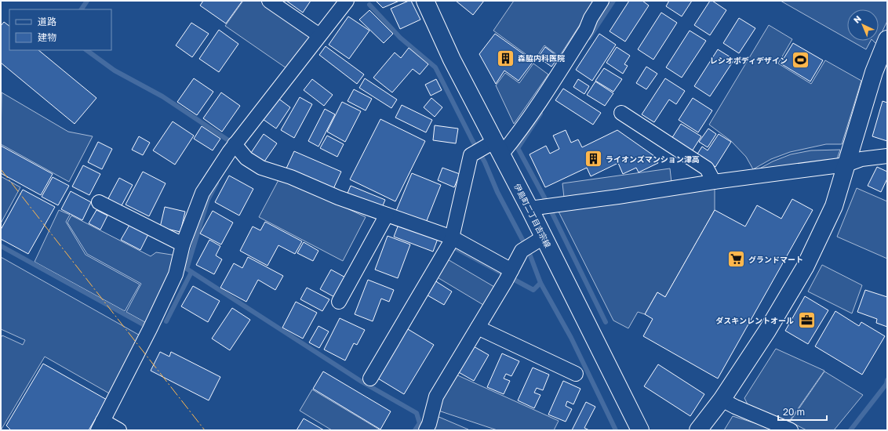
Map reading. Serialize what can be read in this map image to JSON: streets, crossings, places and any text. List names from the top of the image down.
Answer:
{
  "streets": {
    "street": ["伊島町二丁目吉宗線"]
  },
  "places": {
    "building": ["森脇内科医院", "ライオンズマンション津高"],
    "sports": ["レシオボディデザイン"],
    "supermarket": ["グランドマート"],
    "office": ["ダスキンレントオール"]
  },
  "legend": ["道路", "建物"],
  "scale_bar": "20 m",
  "north": "top left"
}
